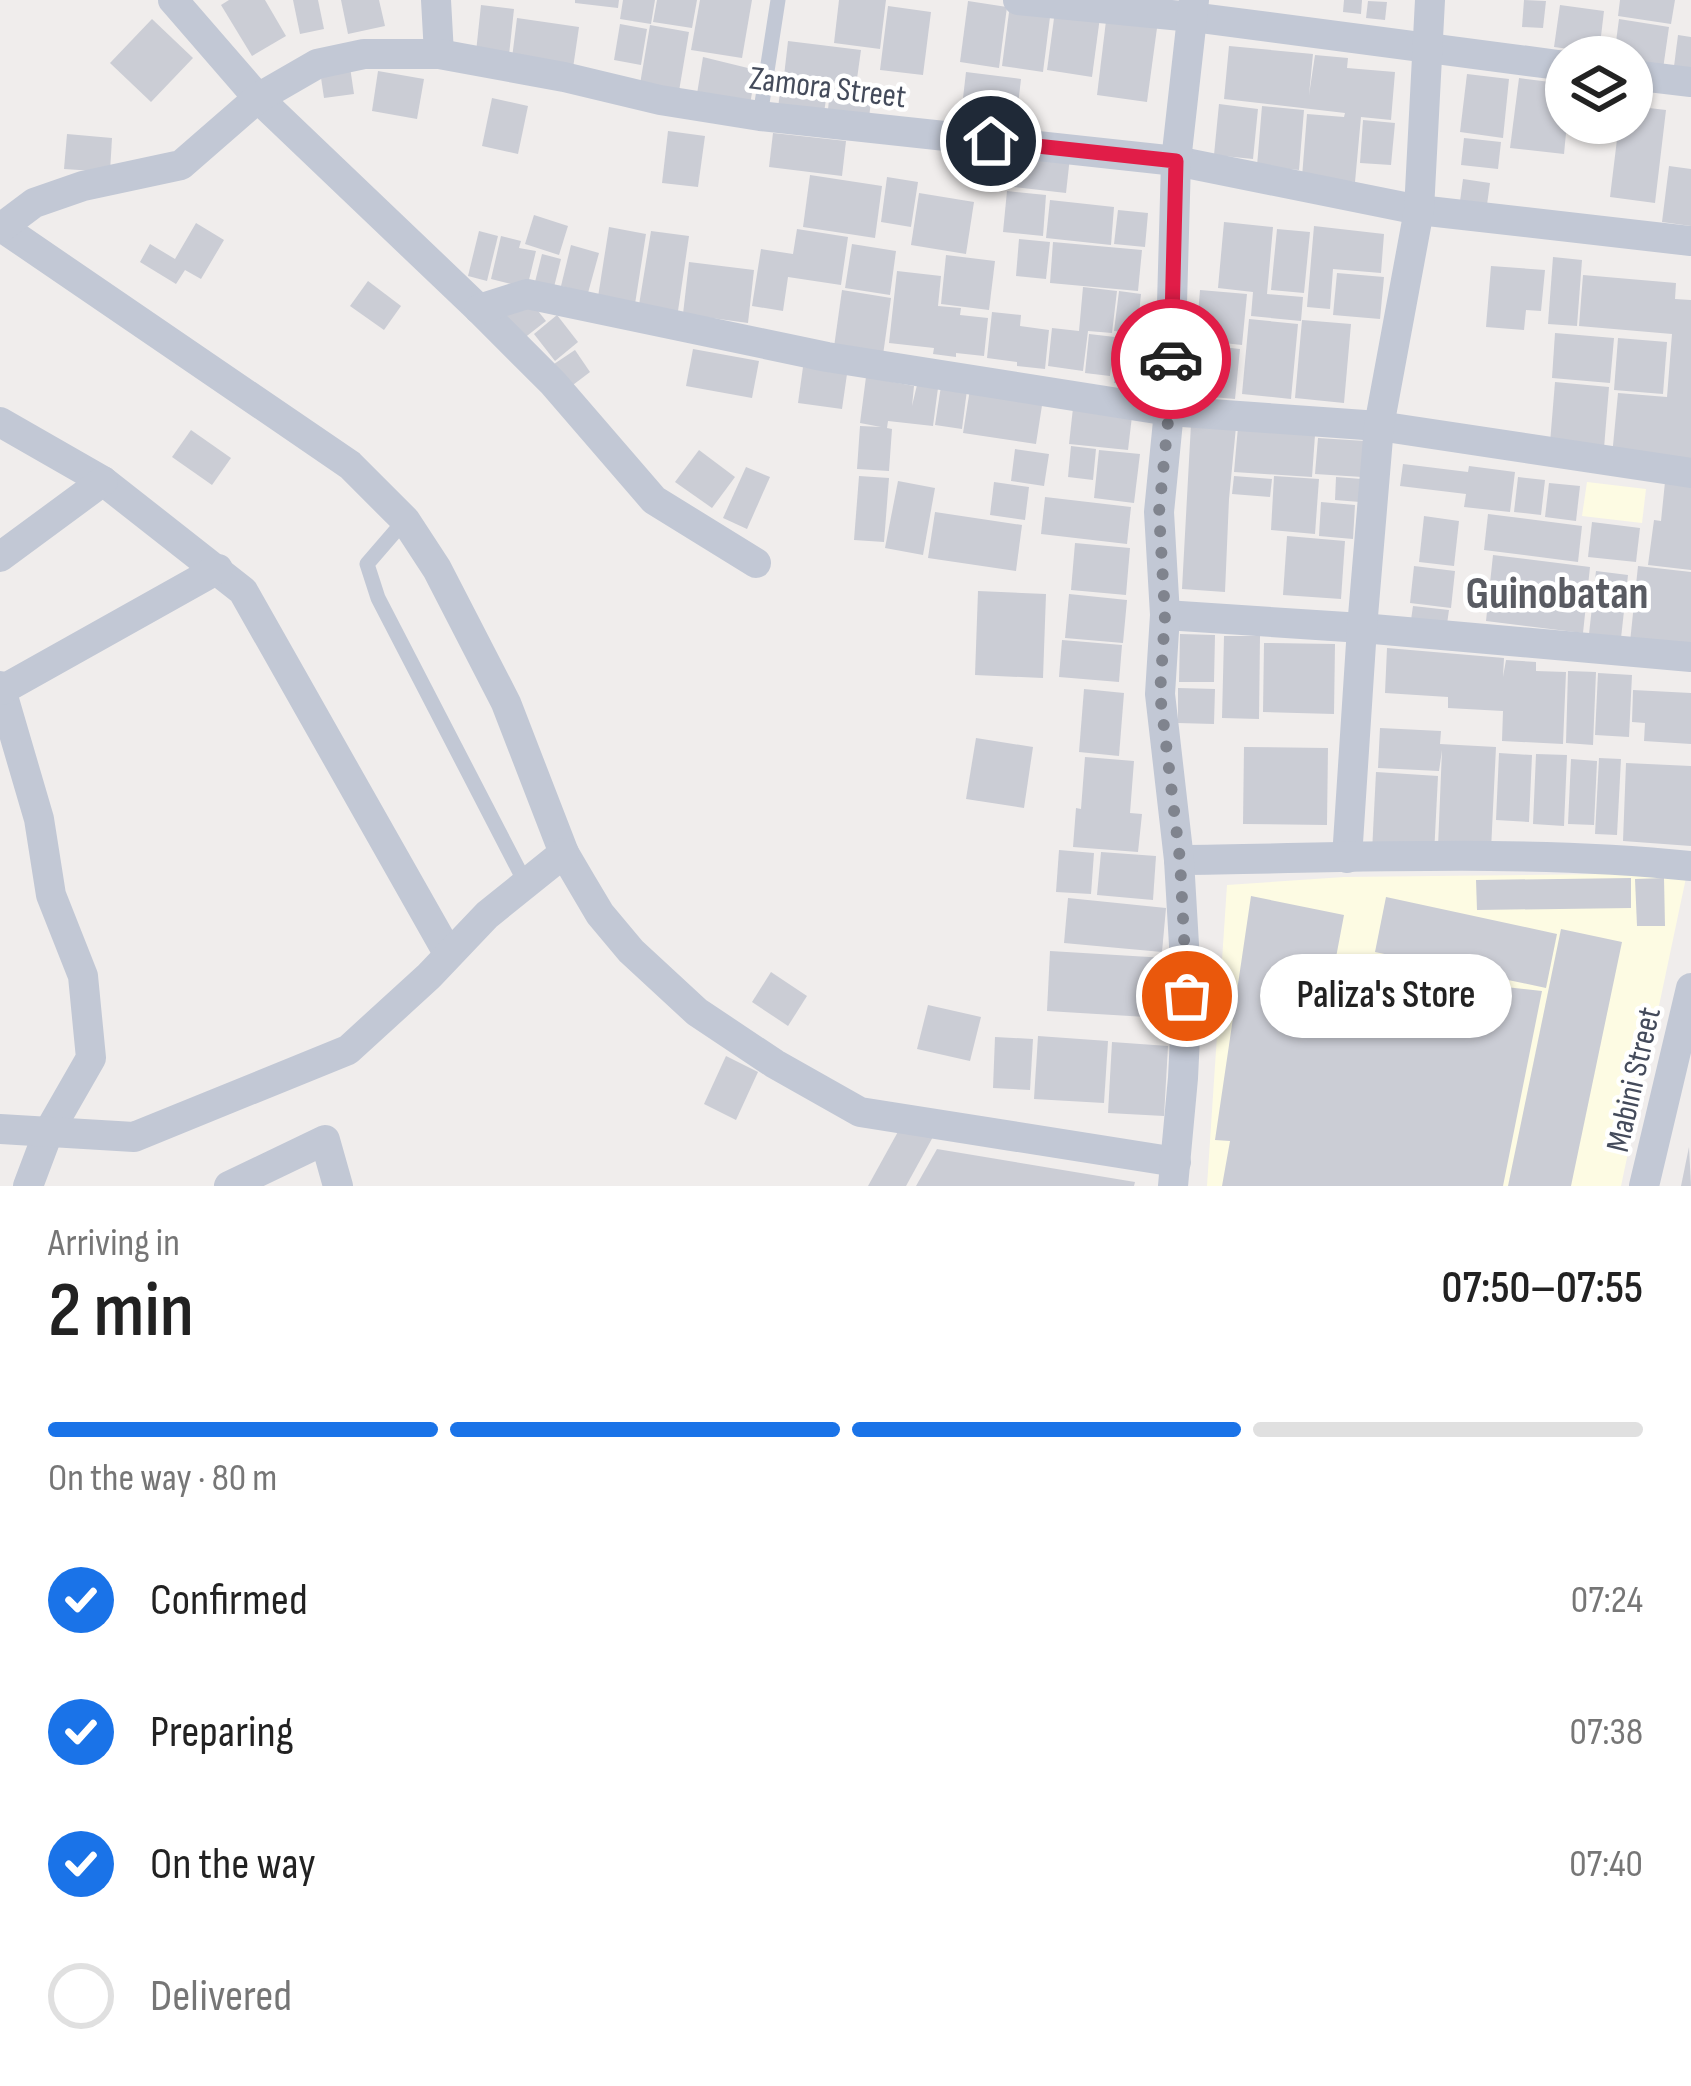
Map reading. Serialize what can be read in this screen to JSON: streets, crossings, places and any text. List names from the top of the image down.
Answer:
{
  "streets": {
    "street": ["Zamora Street", "Mabini Street"]
  },
  "districts": ["Guinobatan"],
  "places": ["Paliza's Store"],
  "page": {
    "bubble": "Paliza's Store",
    "heading": ["2 min", "Arriving in", "07:50–07:55"],
    "bar": "On the way · 80 m",
    "list": [
      ["Confirmed", "07:24"],
      ["Preparing", "07:38"],
      ["On the way", "07:40"],
      "Delivered"
    ]
  }
}
